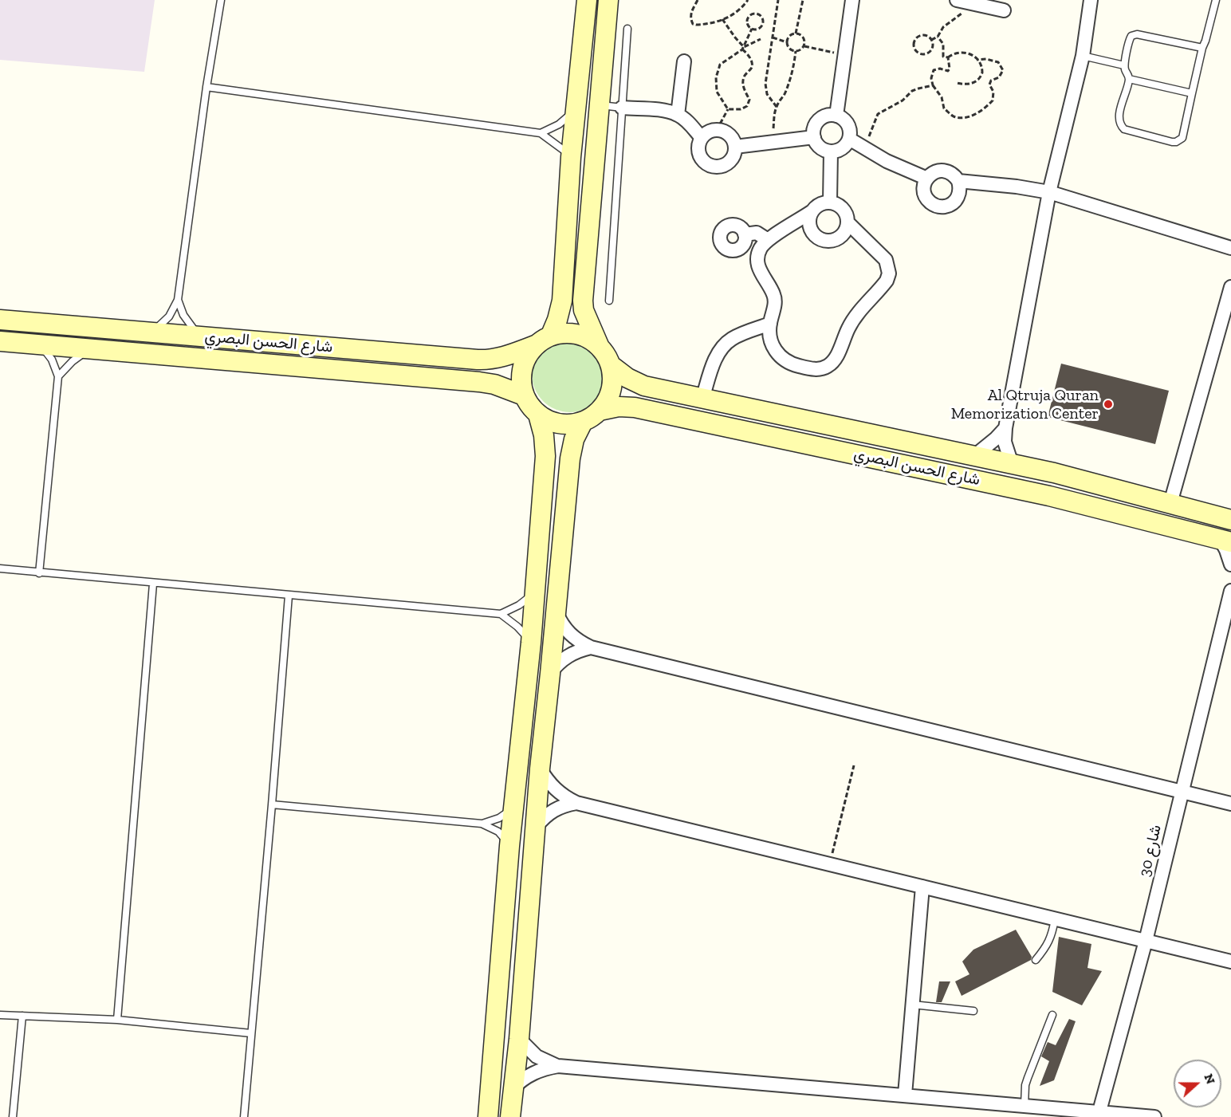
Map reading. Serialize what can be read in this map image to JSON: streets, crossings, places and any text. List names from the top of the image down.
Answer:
{
  "streets": {
    "street": ["شارع الحسن البصري", "شارع 30"]
  },
  "places": ["Al Qtruja Quran Memorization Center"],
  "north": "right"
}
